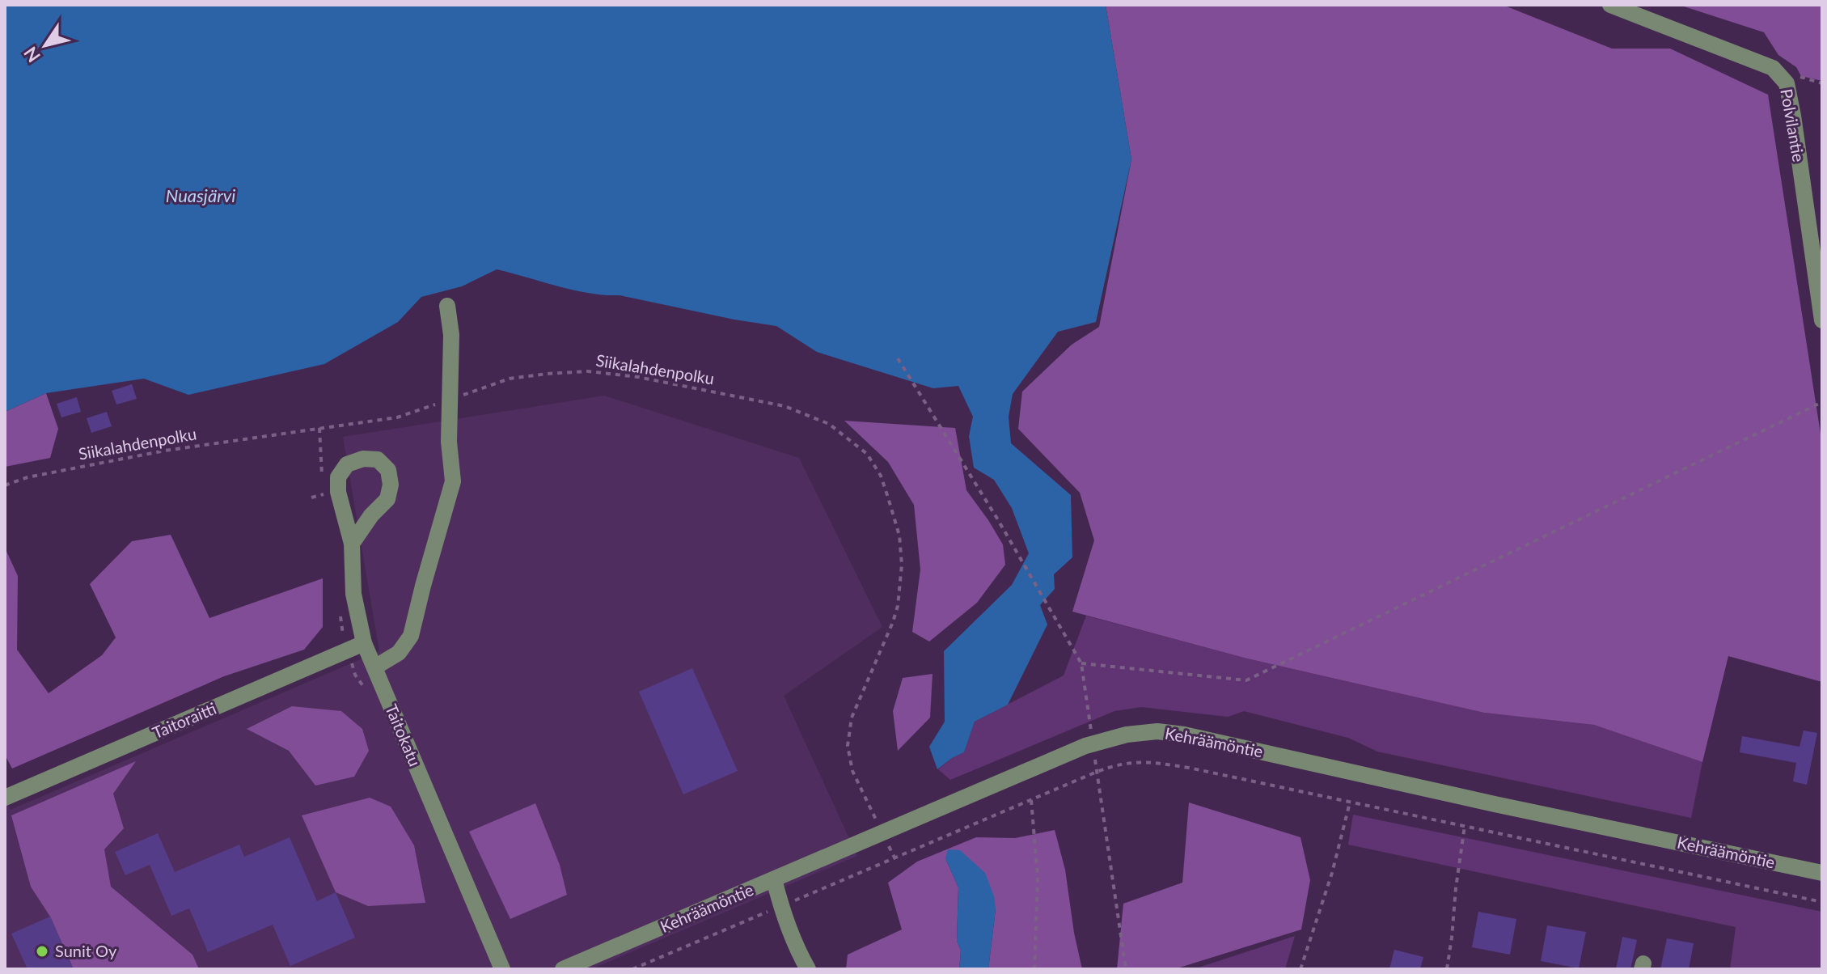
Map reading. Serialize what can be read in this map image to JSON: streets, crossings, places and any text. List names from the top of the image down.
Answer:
{
  "streets": {
    "street": [
      "Polvilantie",
      "Taitoraitti",
      "Taitokatu",
      "Kehräämöntie"
    ],
    "path": ["Siikalahdenpolku"]
  },
  "crossings": [
    ["Siikalahdenpolku", "Kehräämöntie"],
    ["Taitoraitti", "Taitokatu"]
  ],
  "water": ["Nuasjärvi"],
  "places": ["Sunit Oy"],
  "north": "bottom left"
}
